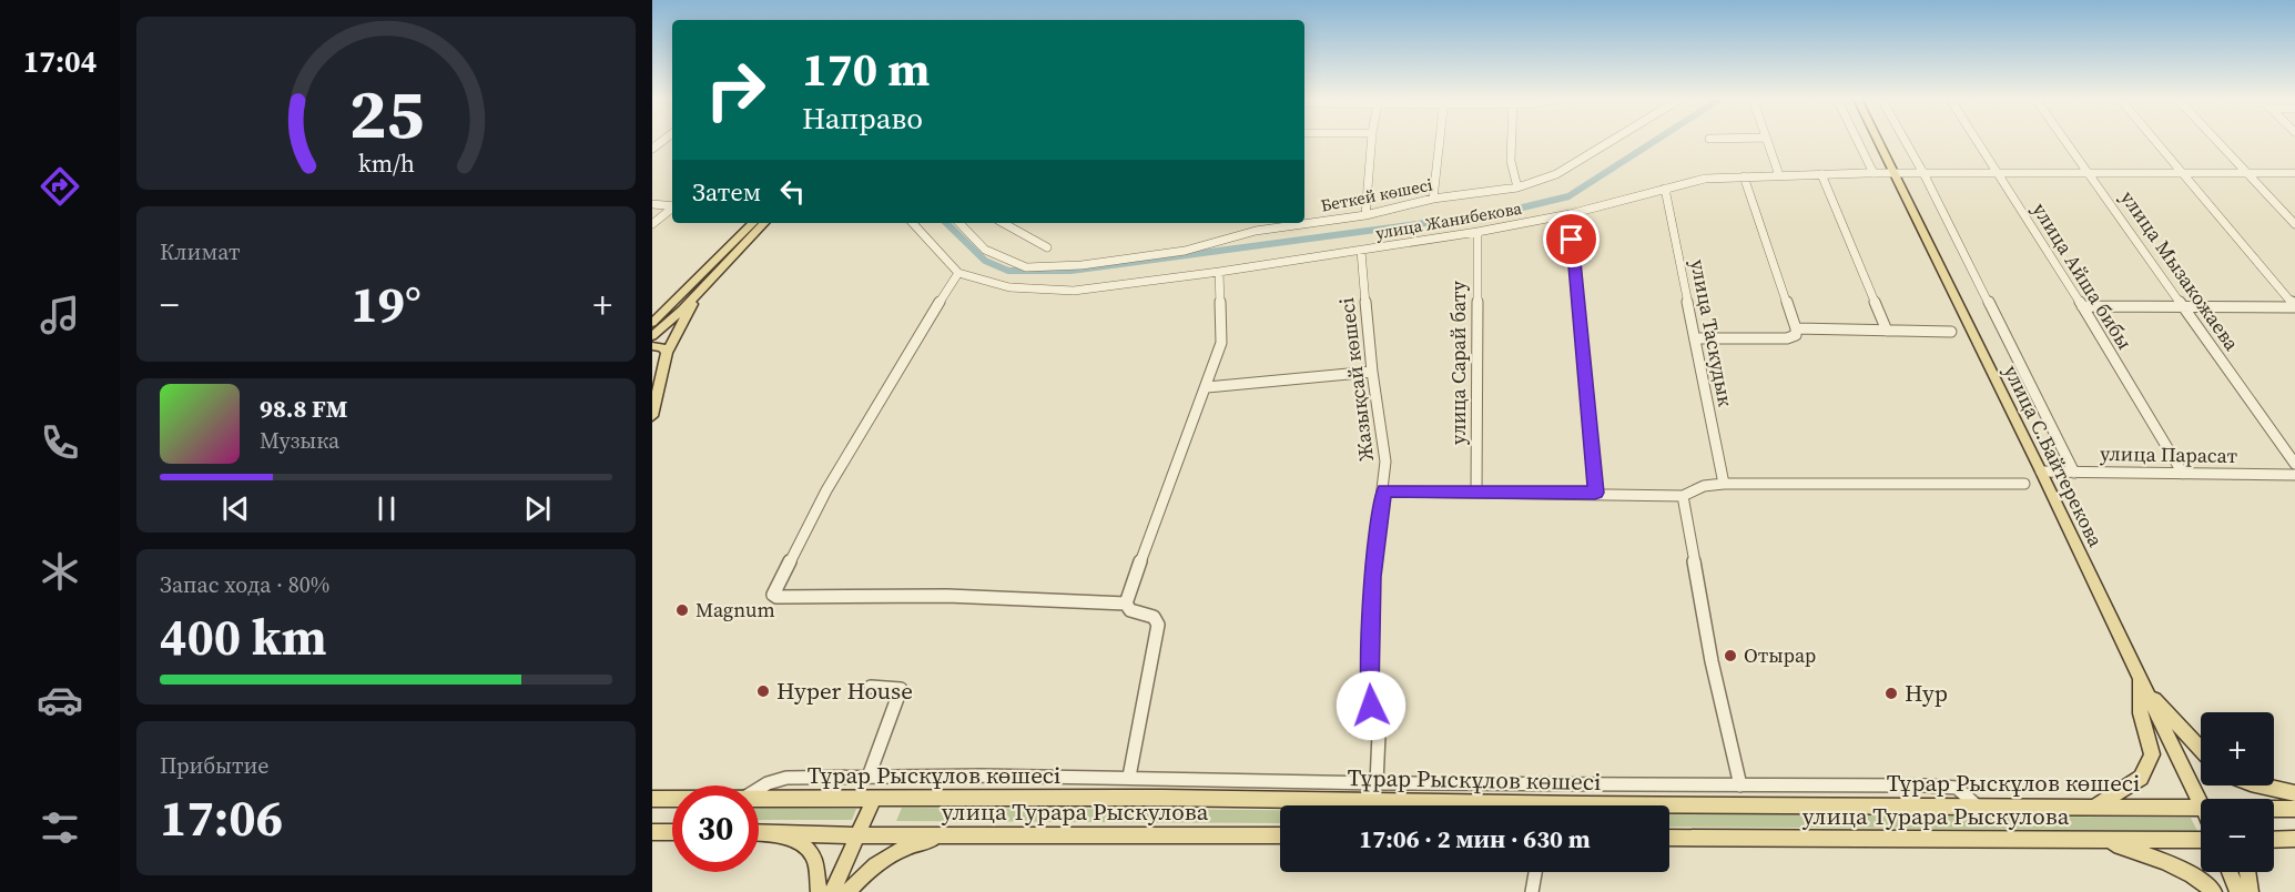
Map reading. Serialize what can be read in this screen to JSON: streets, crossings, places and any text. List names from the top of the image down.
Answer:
{
  "streets": {
    "main road": ["улица С.Байтерекова", "Тұрар Рыскұлов көшесі", "улица Турара Рыскулова"],
    "street": [
      "Беткей көшесі",
      "улица Жанибекова",
      "улица Мызакожаева",
      "улица Айша бибы",
      "улица Таскудык",
      "улица Сарай бату",
      "Жазықсай көшесі",
      "улица Парасат"
    ]
  },
  "crossings": [
    ["улица Жанибекова", "улица Мызакожаева"],
    ["улица Жанибекова", "улица Айша бибы"],
    ["улица Жанибекова", "улица Таскудык"],
    ["улица Жанибекова", "улица Сарай бату"],
    ["улица Жанибекова", "Жазықсай көшесі"],
    ["улица Жанибекова", "улица С.Байтерекова"],
    ["улица Айша бибы", "улица Парасат"],
    ["улица Парасат", "улица С.Байтерекова"]
  ],
  "places": [
    "Magnum",
    "Отырар",
    "Hyper House",
    "Нур"
  ],
  "page": {
    "tabs": "17:04",
    "turn": ["170 m", "Направо"],
    "then": "Затем",
    "tile": [
      "Климат",
      ["Запас хода · 80%", "400 km"],
      ["Прибытие", "17:06"]
    ],
    "heat": ["−", "19°", "+"],
    "song": ["98.8 FM", "Музыка"],
    "map_buttons": ["+", "−"],
    "limit": "30",
    "trip": "17:06 · 2 мин · 630 m",
    "gauge": ["25", "km/h"]
  }
}
